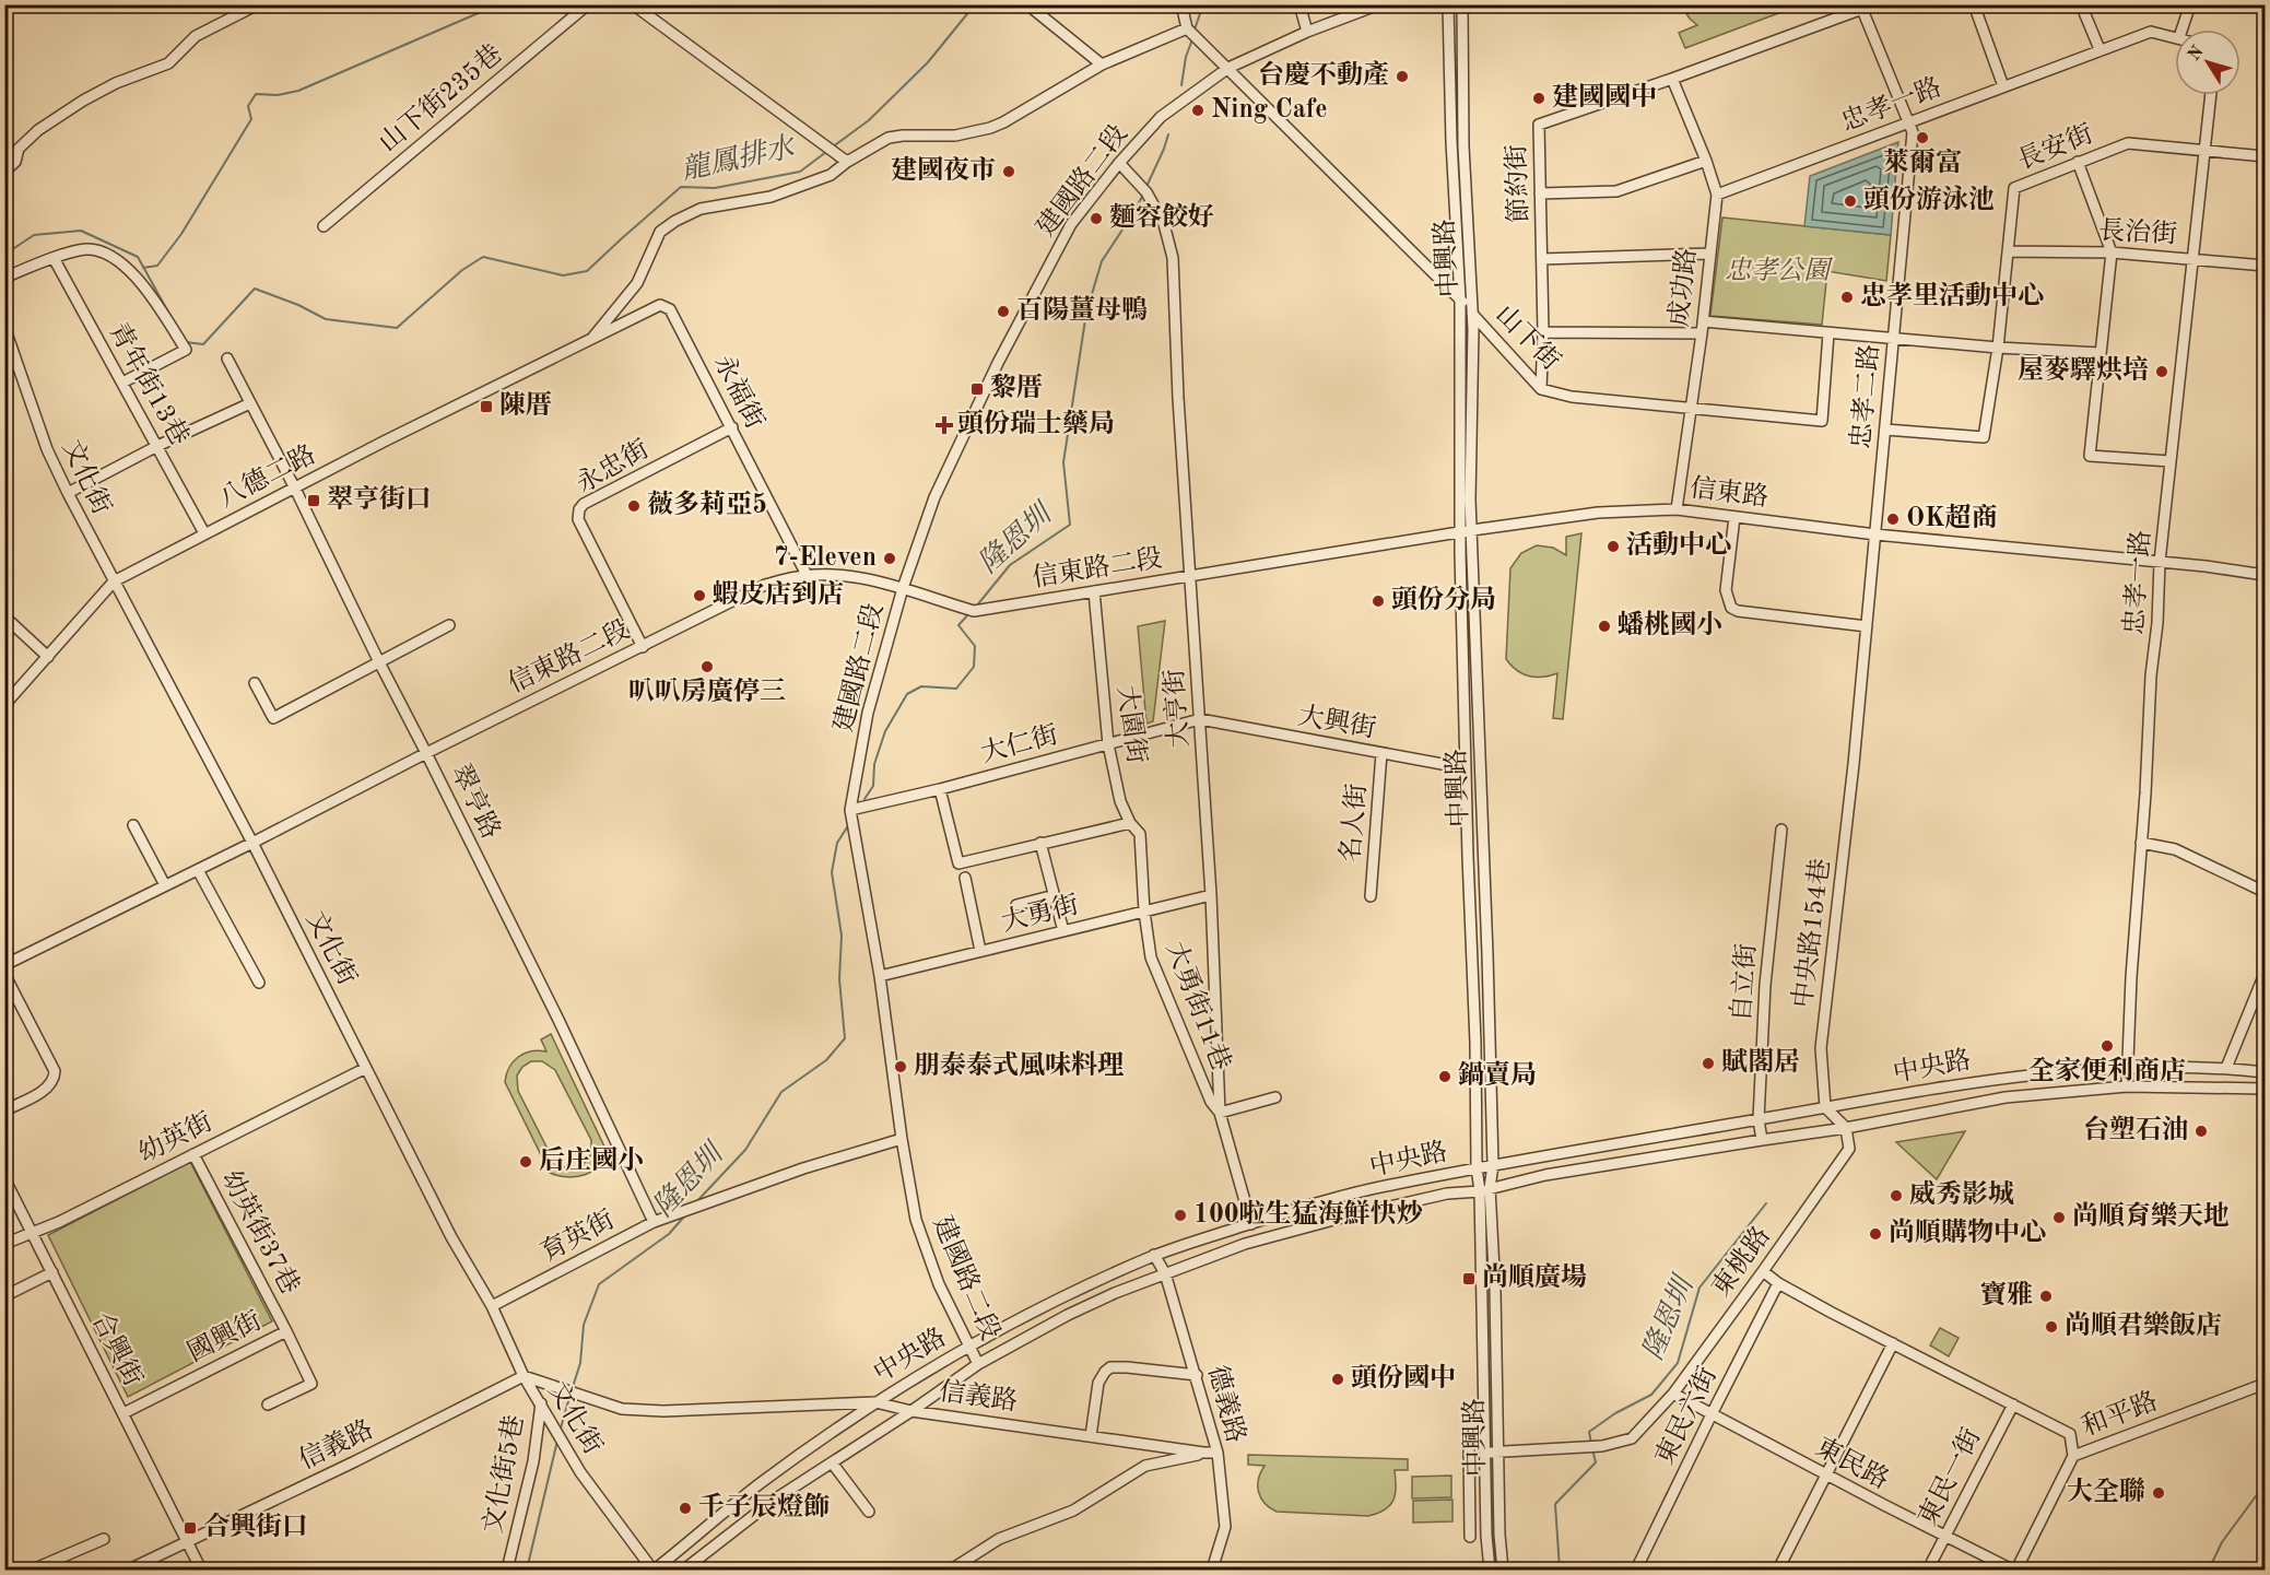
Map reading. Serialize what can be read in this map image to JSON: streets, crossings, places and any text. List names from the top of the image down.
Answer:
{
  "streets": {
    "street": [
      "山下街235巷",
      "忠孝一路",
      "長安街",
      "建國路二段",
      "節約街",
      "長治街",
      "中興路",
      "成功路",
      "山下街",
      "青年街13巷",
      "永福街",
      "忠孝二路",
      "永忠街",
      "文化街",
      "八德二路",
      "信東路",
      "信東路二段",
      "大亨街",
      "大興街",
      "大園街",
      "大仁街",
      "翠亨路",
      "名人街",
      "大勇街",
      "中央路154巷",
      "自立街",
      "大勇街11巷",
      "中央路",
      "幼英街",
      "幼英街37巷",
      "育英街",
      "東桃路",
      "國興街",
      "合興街",
      "信義路",
      "德義路",
      "和平路",
      "東民六街",
      "東民路",
      "文化街5巷",
      "東民一街"
    ]
  },
  "crossings": [
    ["忠孝一路", "長安街"],
    ["忠孝一路", "長治街"],
    ["忠孝一路", "成功路"],
    ["忠孝一路", "忠孝二路"],
    ["忠孝一路", "信東路"],
    ["忠孝一路", "中央路"],
    ["長安街", "長治街"],
    ["長安街", "忠孝二路"],
    ["建國路二段", "山下街"],
    ["建國路二段", "信東路二段"],
    ["建國路二段", "大亨街"],
    ["建國路二段", "大仁街"],
    ["建國路二段", "大勇街"],
    ["建國路二段", "中央路"],
    ["建國路二段", "育英街"],
    ["節約街", "成功路"],
    ["節約街", "山下街"],
    ["節約街", "忠孝二路"],
    ["中興路", "山下街"],
    ["中興路", "信東路"],
    ["中興路", "大興街"],
    ["中興路", "中央路"],
    ["中興路", "東桃路"],
    ["成功路", "山下街"],
    ["成功路", "信東路"],
    ["青年街13巷", "八德二路"],
    ["永福街", "永忠街"],
    ["永福街", "八德二路"],
    ["永福街", "信東路二段"],
    ["忠孝二路", "信東路"],
    ["忠孝二路", "中央路154巷"],
    ["永忠街", "信東路二段"],
    ["文化街", "八德二路"],
    ["文化街", "信東路二段"],
    ["文化街", "中央路"],
    ["文化街", "幼英街"],
    ["文化街", "育英街"],
    ["文化街", "信義路"],
    ["文化街", "文化街5巷"],
    ["八德二路", "翠亨路"],
    ["信東路", "信東路二段"],
    ["信東路", "大亨街"],
    ["信東路二段", "大亨街"],
    ["信東路二段", "大園街"],
    ["信東路二段", "翠亨路"],
    ["大亨街", "大興街"],
    ["大亨街", "大仁街"],
    ["大亨街", "大勇街"],
    ["大亨街", "大勇街11巷"],
    ["大亨街", "中央路"],
    ["大興街", "大仁街"],
    ["大興街", "名人街"],
    ["大園街", "大仁街"],
    ["大園街", "大勇街"],
    ["大園街", "大勇街11巷"],
    ["翠亨路", "育英街"],
    ["大勇街", "大勇街11巷"],
    ["中央路154巷", "中央路"],
    ["自立街", "中央路"],
    ["中央路", "東桃路"],
    ["中央路", "信義路"],
    ["中央路", "德義路"],
    ["幼英街", "幼英街37巷"],
    ["幼英街", "合興街"],
    ["幼英街37巷", "國興街"],
    ["東桃路", "東民路"],
    ["國興街", "合興街"],
    ["合興街", "信義路"],
    ["信義路", "德義路"],
    ["和平路", "東民路"],
    ["東民六街", "東民路"],
    ["東民路", "東民一街"]
  ],
  "water": ["龍鳳排水", "隆恩圳"],
  "parks": ["忠孝公園"],
  "places": {
    "other": [
      "台慶不動產",
      "建國國中",
      "Ning Cafe",
      "萊爾富",
      "建國夜市",
      "頭份游泳池",
      "麵容餃好",
      "忠孝里活動中心",
      "百陽薑母鴨",
      "屋麥驛烘培",
      "薇多莉亞5",
      "OK超商",
      "活動中心",
      "7-Eleven",
      "蝦皮店到店",
      "頭份分局",
      "蟠桃國小",
      "叭叭房廣停三",
      "全家便利商店",
      "賦閣居",
      "朋泰泰式風味料理",
      "鍋賣局",
      "台塑石油",
      "后庄國小",
      "威秀影城",
      "100啦生猛海鮮快炒",
      "尚順育樂天地",
      "尚順購物中心",
      "寶雅",
      "尚順君樂飯店",
      "頭份國中",
      "大全聯",
      "千子辰燈飾"
    ],
    "transit": [
      "黎厝",
      "陳厝",
      "翠亨街口",
      "尚順廣場",
      "合興街口"
    ],
    "health": ["頭份瑞士藥局"]
  },
  "north": "top left"
}
